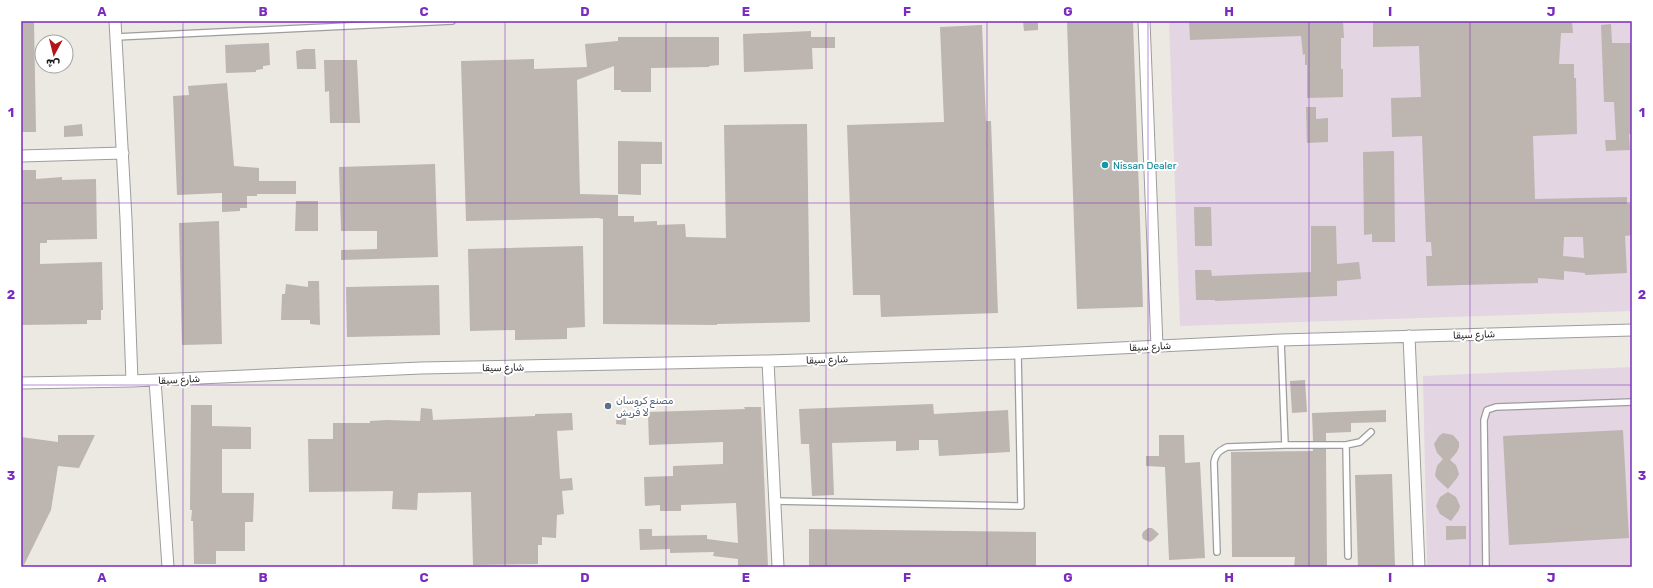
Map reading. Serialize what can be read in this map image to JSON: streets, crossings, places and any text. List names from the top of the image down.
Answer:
{
  "streets": {
    "street": ["شارع سيقا"]
  },
  "places": ["Nissan Dealer", "مصنع كروسان لا فريش"],
  "north": "bottom",
  "grid": {
    "columns": [
      "A",
      "B",
      "C",
      "D",
      "E",
      "F",
      "G",
      "H",
      "I",
      "J"
    ],
    "rows": ["1", "2", "3"]
  }
}
